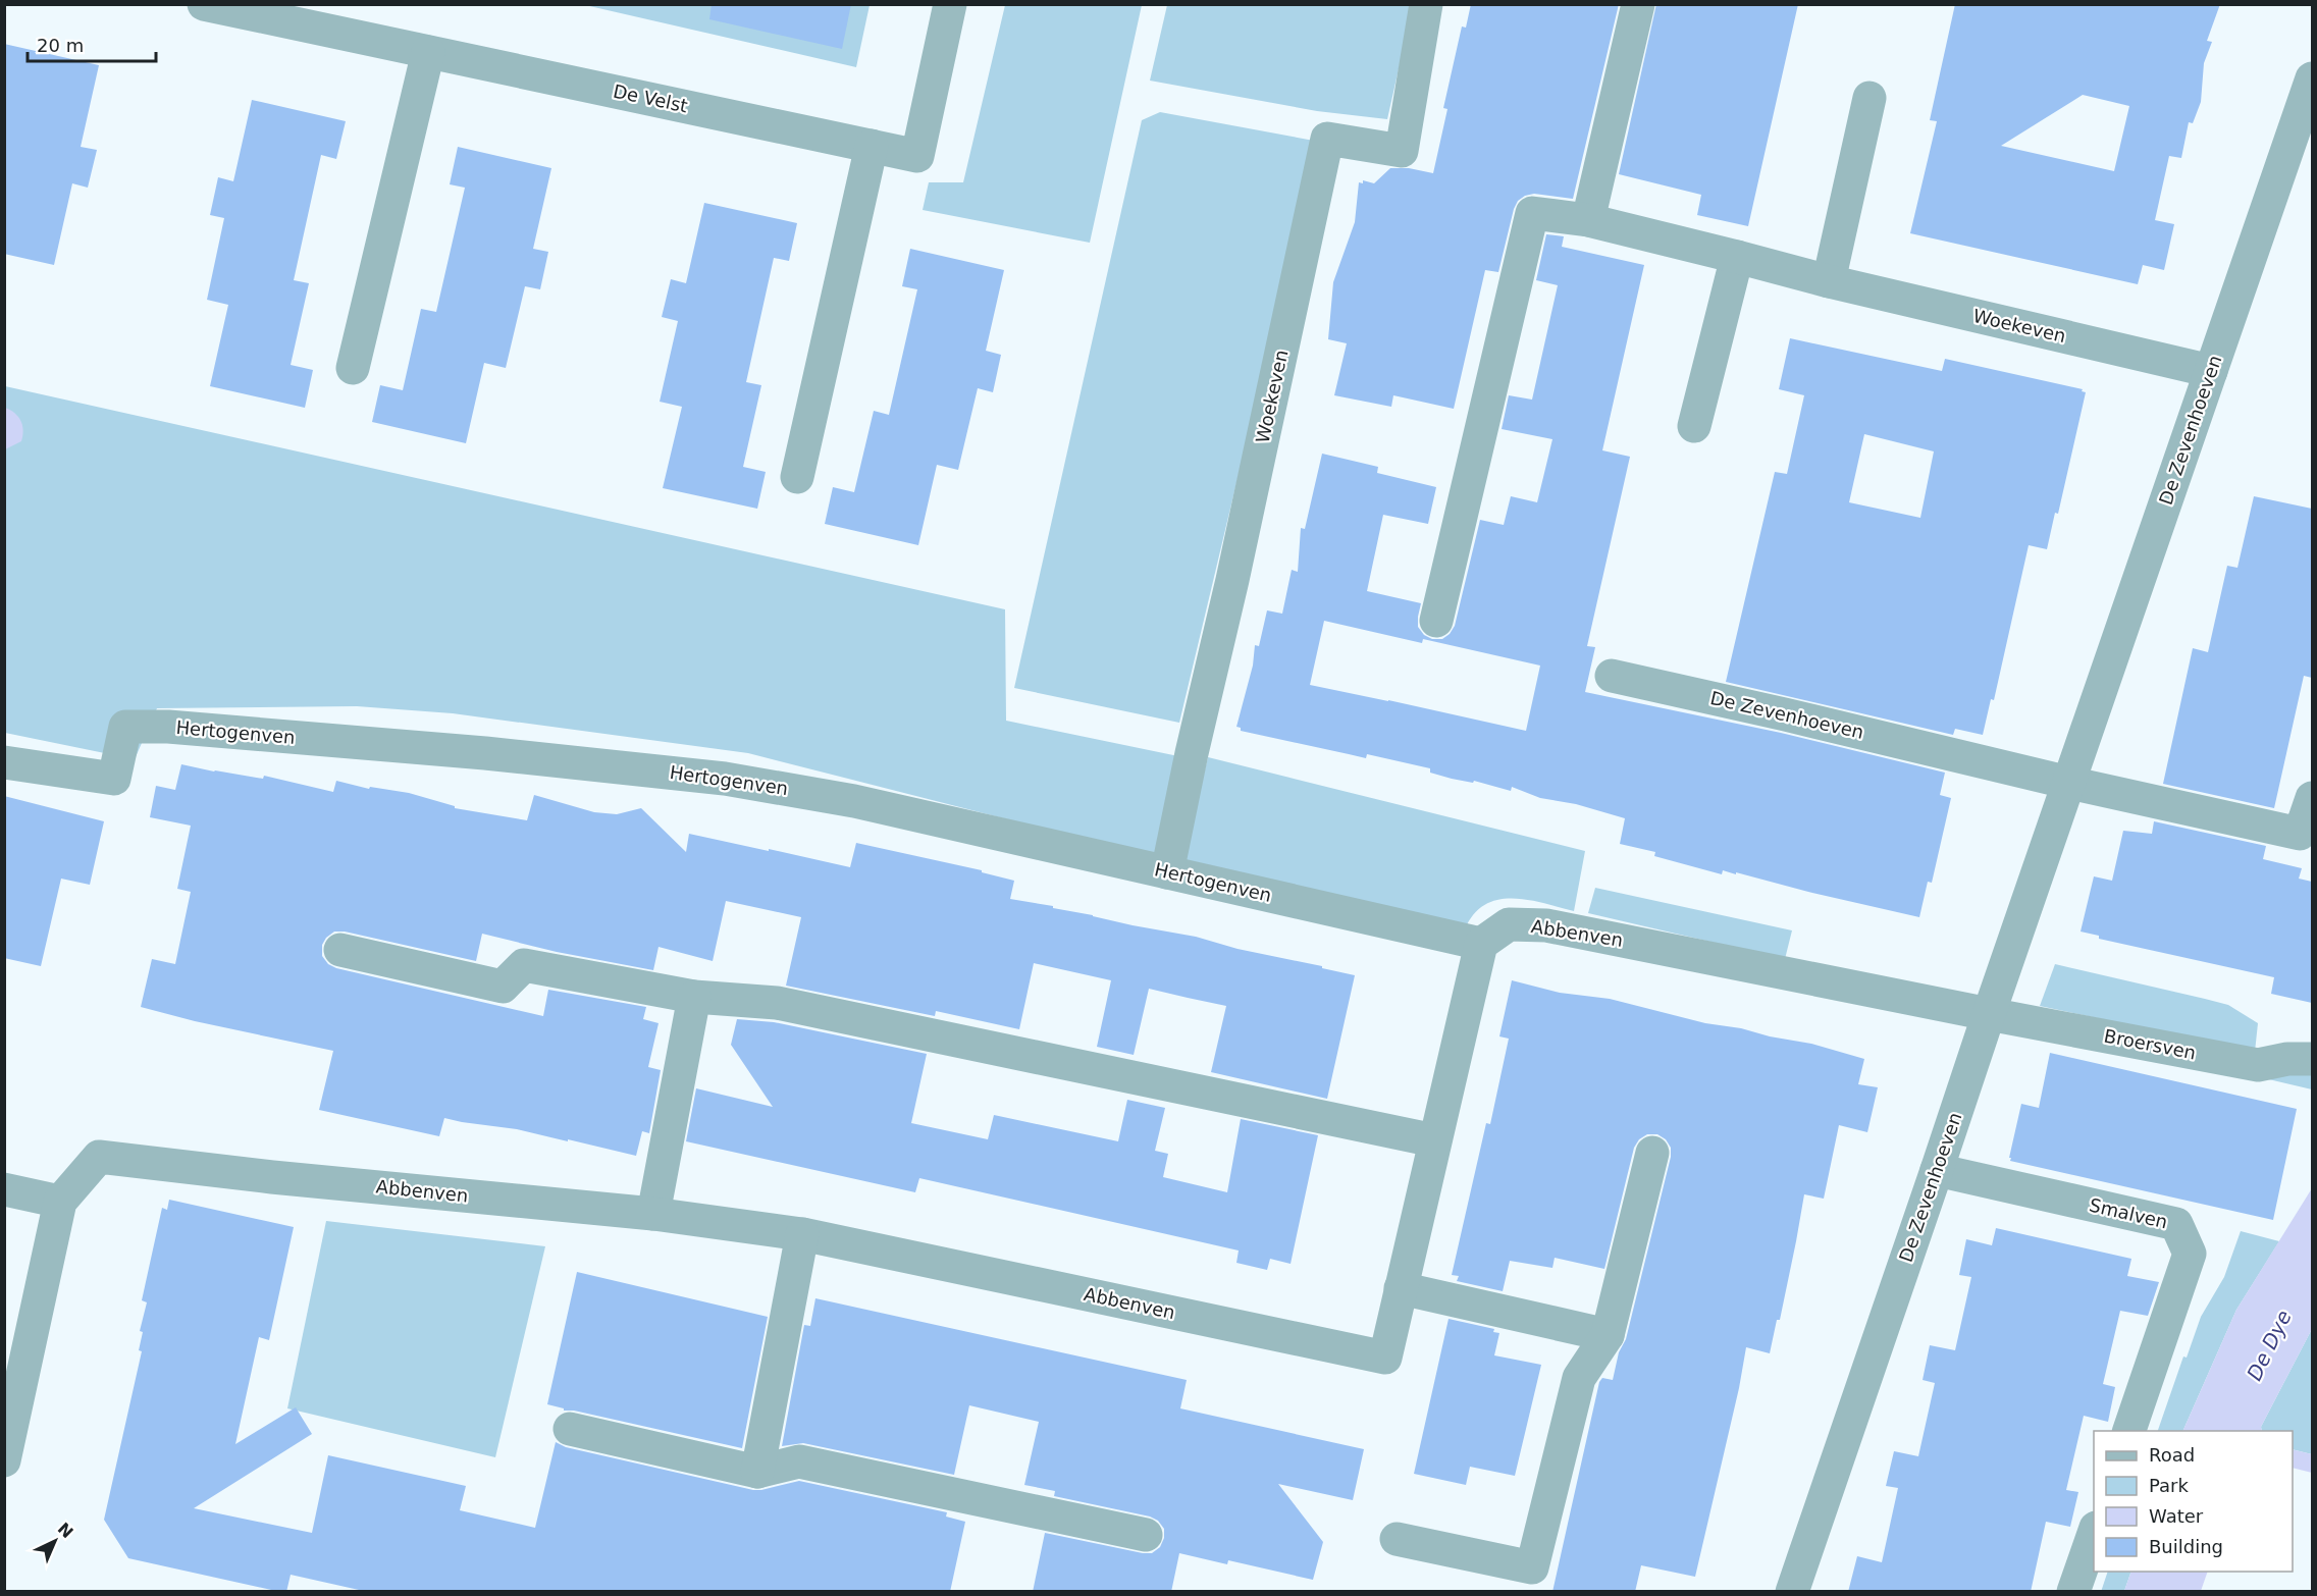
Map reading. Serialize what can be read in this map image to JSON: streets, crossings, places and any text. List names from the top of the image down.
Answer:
{
  "streets": {
    "street": [
      "De Velst",
      "Woekeven",
      "De Zevenhoeven",
      "Hertogenven",
      "Abbenven",
      "Broersven",
      "Smalven"
    ]
  },
  "crossings": [
    ["Woekeven", "De Zevenhoeven"],
    ["Woekeven", "Hertogenven"],
    ["De Zevenhoeven", "Abbenven"],
    ["De Zevenhoeven", "Broersven"],
    ["De Zevenhoeven", "Smalven"],
    ["Hertogenven", "Abbenven"],
    ["Abbenven", "Broersven"]
  ],
  "water": ["De Dye"],
  "legend": [
    "Road",
    "Park",
    "Water",
    "Building"
  ],
  "scale_bar": "20 m",
  "north": "top right"
}
